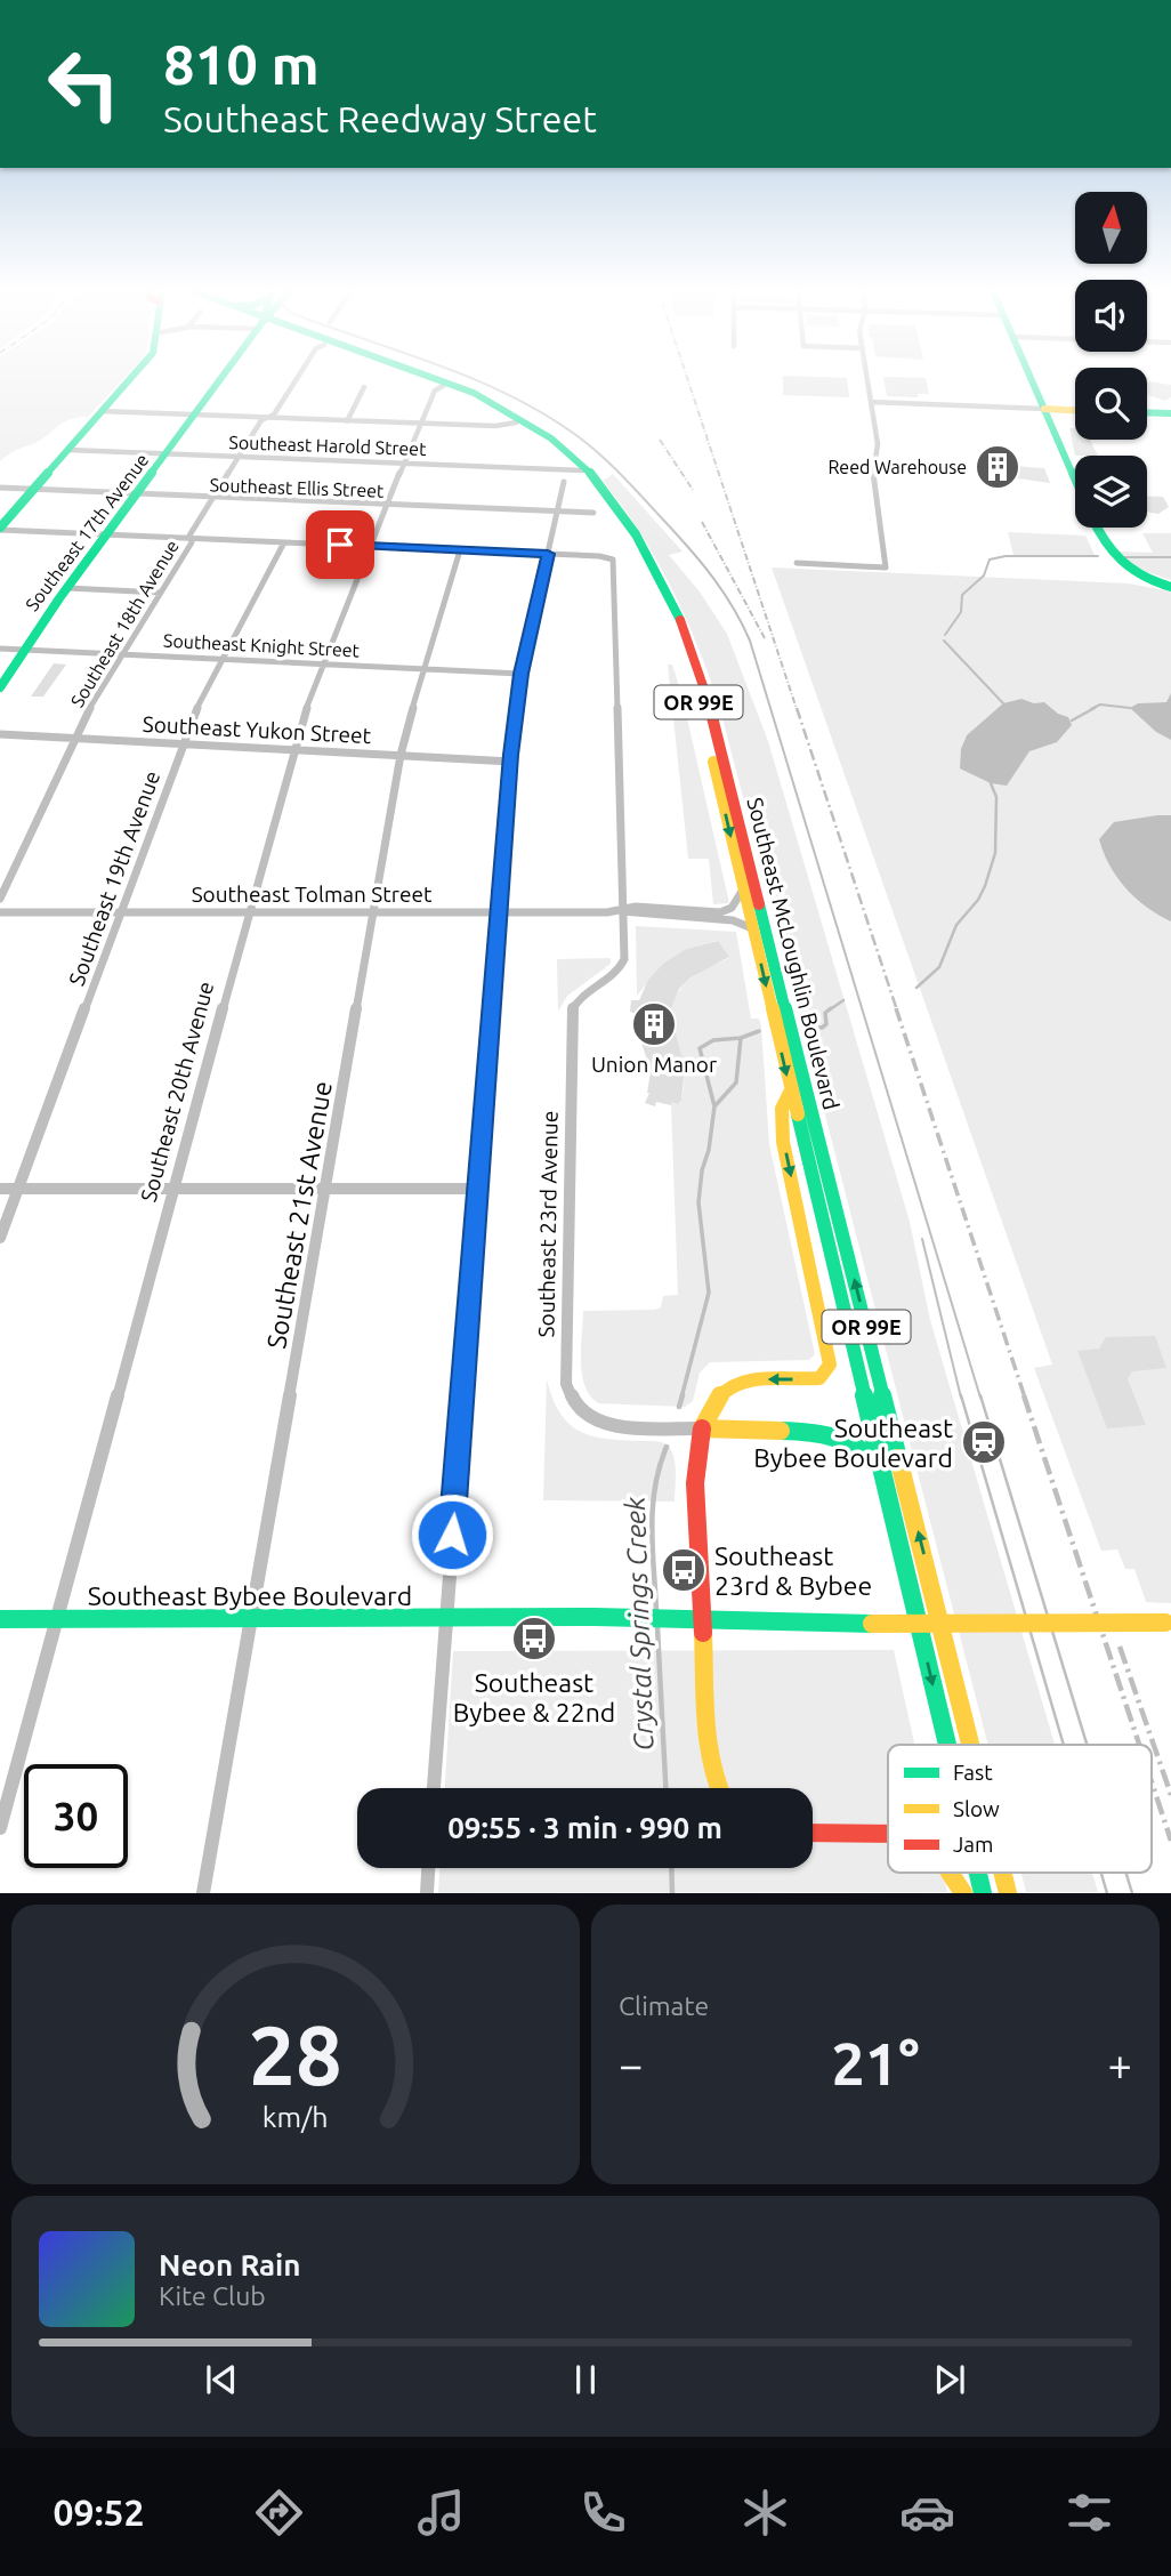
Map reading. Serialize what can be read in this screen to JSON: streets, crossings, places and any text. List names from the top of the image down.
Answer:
{
  "streets": {
    "main road": [
      "Southeast 17th Avenue",
      "OR 99E",
      "Southeast McLoughlin Boulevard",
      "Southeast Bybee Boulevard"
    ],
    "street": [
      "Southeast Harold Street",
      "Southeast Ellis Street",
      "Southeast 18th Avenue",
      "Southeast Knight Street",
      "Southeast Yukon Street",
      "Southeast 19th Avenue",
      "Southeast Tolman Street",
      "Southeast 20th Avenue",
      "Southeast 21st Avenue",
      "Southeast 23rd Avenue"
    ]
  },
  "crossings": [
    ["Southeast Harold Street", "Southeast 17th Avenue"],
    ["Southeast Harold Street", "Southeast 18th Avenue"],
    ["Southeast Harold Street", "Southeast McLoughlin Boulevard"],
    ["Southeast Harold Street", "Southeast 20th Avenue"],
    ["Southeast Ellis Street", "Southeast 17th Avenue"],
    ["Southeast Ellis Street", "Southeast 18th Avenue"],
    ["Southeast Ellis Street", "Southeast 20th Avenue"],
    ["Southeast 17th Avenue", "Southeast Knight Street"],
    ["Southeast 18th Avenue", "Southeast Knight Street"],
    ["Southeast 18th Avenue", "Southeast Yukon Street"],
    ["Southeast Knight Street", "Southeast 19th Avenue"],
    ["Southeast Knight Street", "Southeast 20th Avenue"],
    ["Southeast Knight Street", "Southeast 21st Avenue"],
    ["Southeast Yukon Street", "Southeast 19th Avenue"],
    ["Southeast Yukon Street", "Southeast 20th Avenue"],
    ["Southeast Yukon Street", "Southeast 21st Avenue"],
    ["Southeast 19th Avenue", "Southeast Tolman Street"],
    ["Southeast Tolman Street", "Southeast McLoughlin Boulevard"],
    ["Southeast Tolman Street", "Southeast 20th Avenue"],
    ["Southeast Tolman Street", "Southeast 21st Avenue"],
    ["Southeast Tolman Street", "Southeast 23rd Avenue"],
    ["Southeast McLoughlin Boulevard", "Southeast 20th Avenue"],
    ["Southeast 20th Avenue", "Southeast Bybee Boulevard"],
    ["Southeast 21st Avenue", "Southeast Bybee Boulevard"]
  ],
  "water": ["Crystal Springs Creek"],
  "places": {
    "building": ["Reed Warehouse", "Union Manor"],
    "station": ["Southeast Bybee Boulevard"],
    "bus stop": ["Southeast 23rd & Bybee", "Southeast Bybee & 22nd"]
  },
  "legend": ["Fast", "Slow", "Jam"],
  "north": "top",
  "page": {
    "turn": ["810 m", "Southeast Reedway Street"],
    "limit": "30",
    "trip": "09:55 · 3 min · 990 m",
    "tile": "Climate",
    "heat": ["−", "21°", "+"],
    "song": ["Neon Rain", "Kite Club"],
    "tabs": "09:52",
    "gauge": ["28", "km/h"]
  }
}
